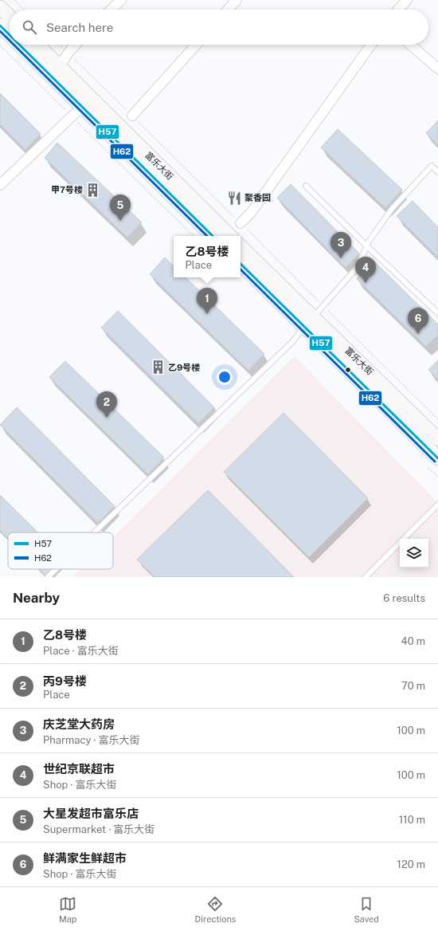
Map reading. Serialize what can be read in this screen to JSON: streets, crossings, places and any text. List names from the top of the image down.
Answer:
{
  "streets": {
    "main road": ["富乐大街"]
  },
  "places": {
    "building": ["甲7号楼", "乙9号楼"],
    "restaurant": ["聚香园"]
  },
  "lines": ["transit line H57", "transit line H62"],
  "legend": ["H57", "H62"],
  "page": {
    "search": "Search here",
    "pins": [
      "5",
      "3",
      "4",
      "1",
      "6",
      "2"
    ],
    "popup": ["乙8号楼", "Place"],
    "heading": ["Nearby", "6 results"],
    "list": [
      {
        "mark": "1",
        "name": "乙8号楼",
        "note": "Place · 富乐大街",
        "value": "40 m"
      },
      {
        "mark": "2",
        "name": "丙9号楼",
        "note": "Place",
        "value": "70 m"
      },
      {
        "mark": "3",
        "name": "庆芝堂大药房",
        "note": "Pharmacy · 富乐大街",
        "value": "100 m"
      },
      {
        "mark": "4",
        "name": "世纪京联超市",
        "note": "Shop · 富乐大街",
        "value": "100 m"
      },
      {
        "mark": "5",
        "name": "大星发超市富乐店",
        "note": "Supermarket · 富乐大街",
        "value": "110 m"
      },
      {
        "mark": "6",
        "name": "鲜满家生鲜超市",
        "note": "Shop · 富乐大街",
        "value": "120 m"
      }
    ],
    "nav": ["Map", "Directions", "Saved"]
  }
}
